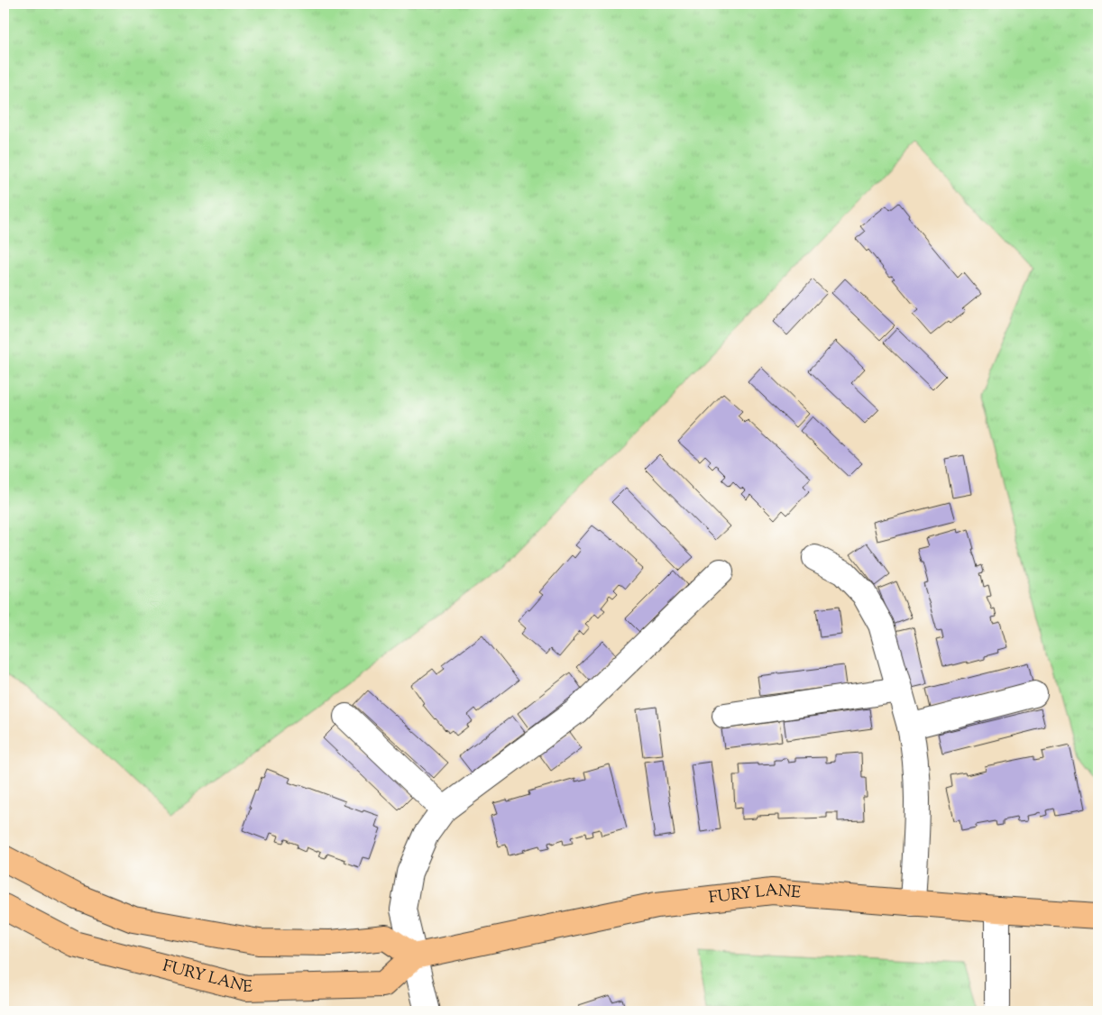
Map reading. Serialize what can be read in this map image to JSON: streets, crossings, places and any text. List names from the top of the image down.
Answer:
{
  "streets": {
    "main road": ["FURY LANE"]
  }
}
